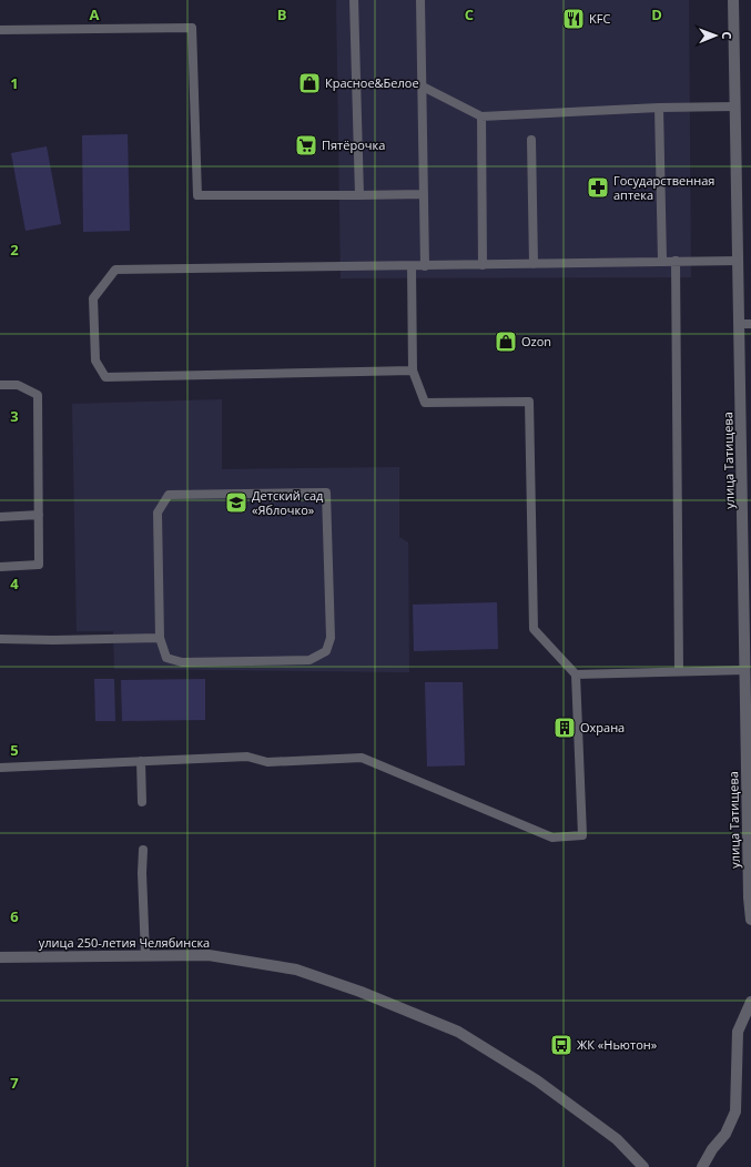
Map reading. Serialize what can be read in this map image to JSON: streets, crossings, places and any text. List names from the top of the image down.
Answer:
{
  "streets": {
    "street": ["улица Татищева", "улица 250-летия Челябинска"]
  },
  "places": {
    "restaurant": ["KFC"],
    "shop": ["Красное&Белое", "Ozon"],
    "supermarket": ["Пятёрочка"],
    "pharmacy": ["Государственная аптека"],
    "school or university": ["Детский сад «Яблочко»"],
    "building": ["Охрана"],
    "bus stop": ["ЖК «Ньютон»"]
  },
  "north": "right",
  "grid": {
    "columns": [
      "A",
      "B",
      "C",
      "D"
    ],
    "rows": [
      "1",
      "2",
      "3",
      "4",
      "5",
      "6",
      "7"
    ]
  }
}
